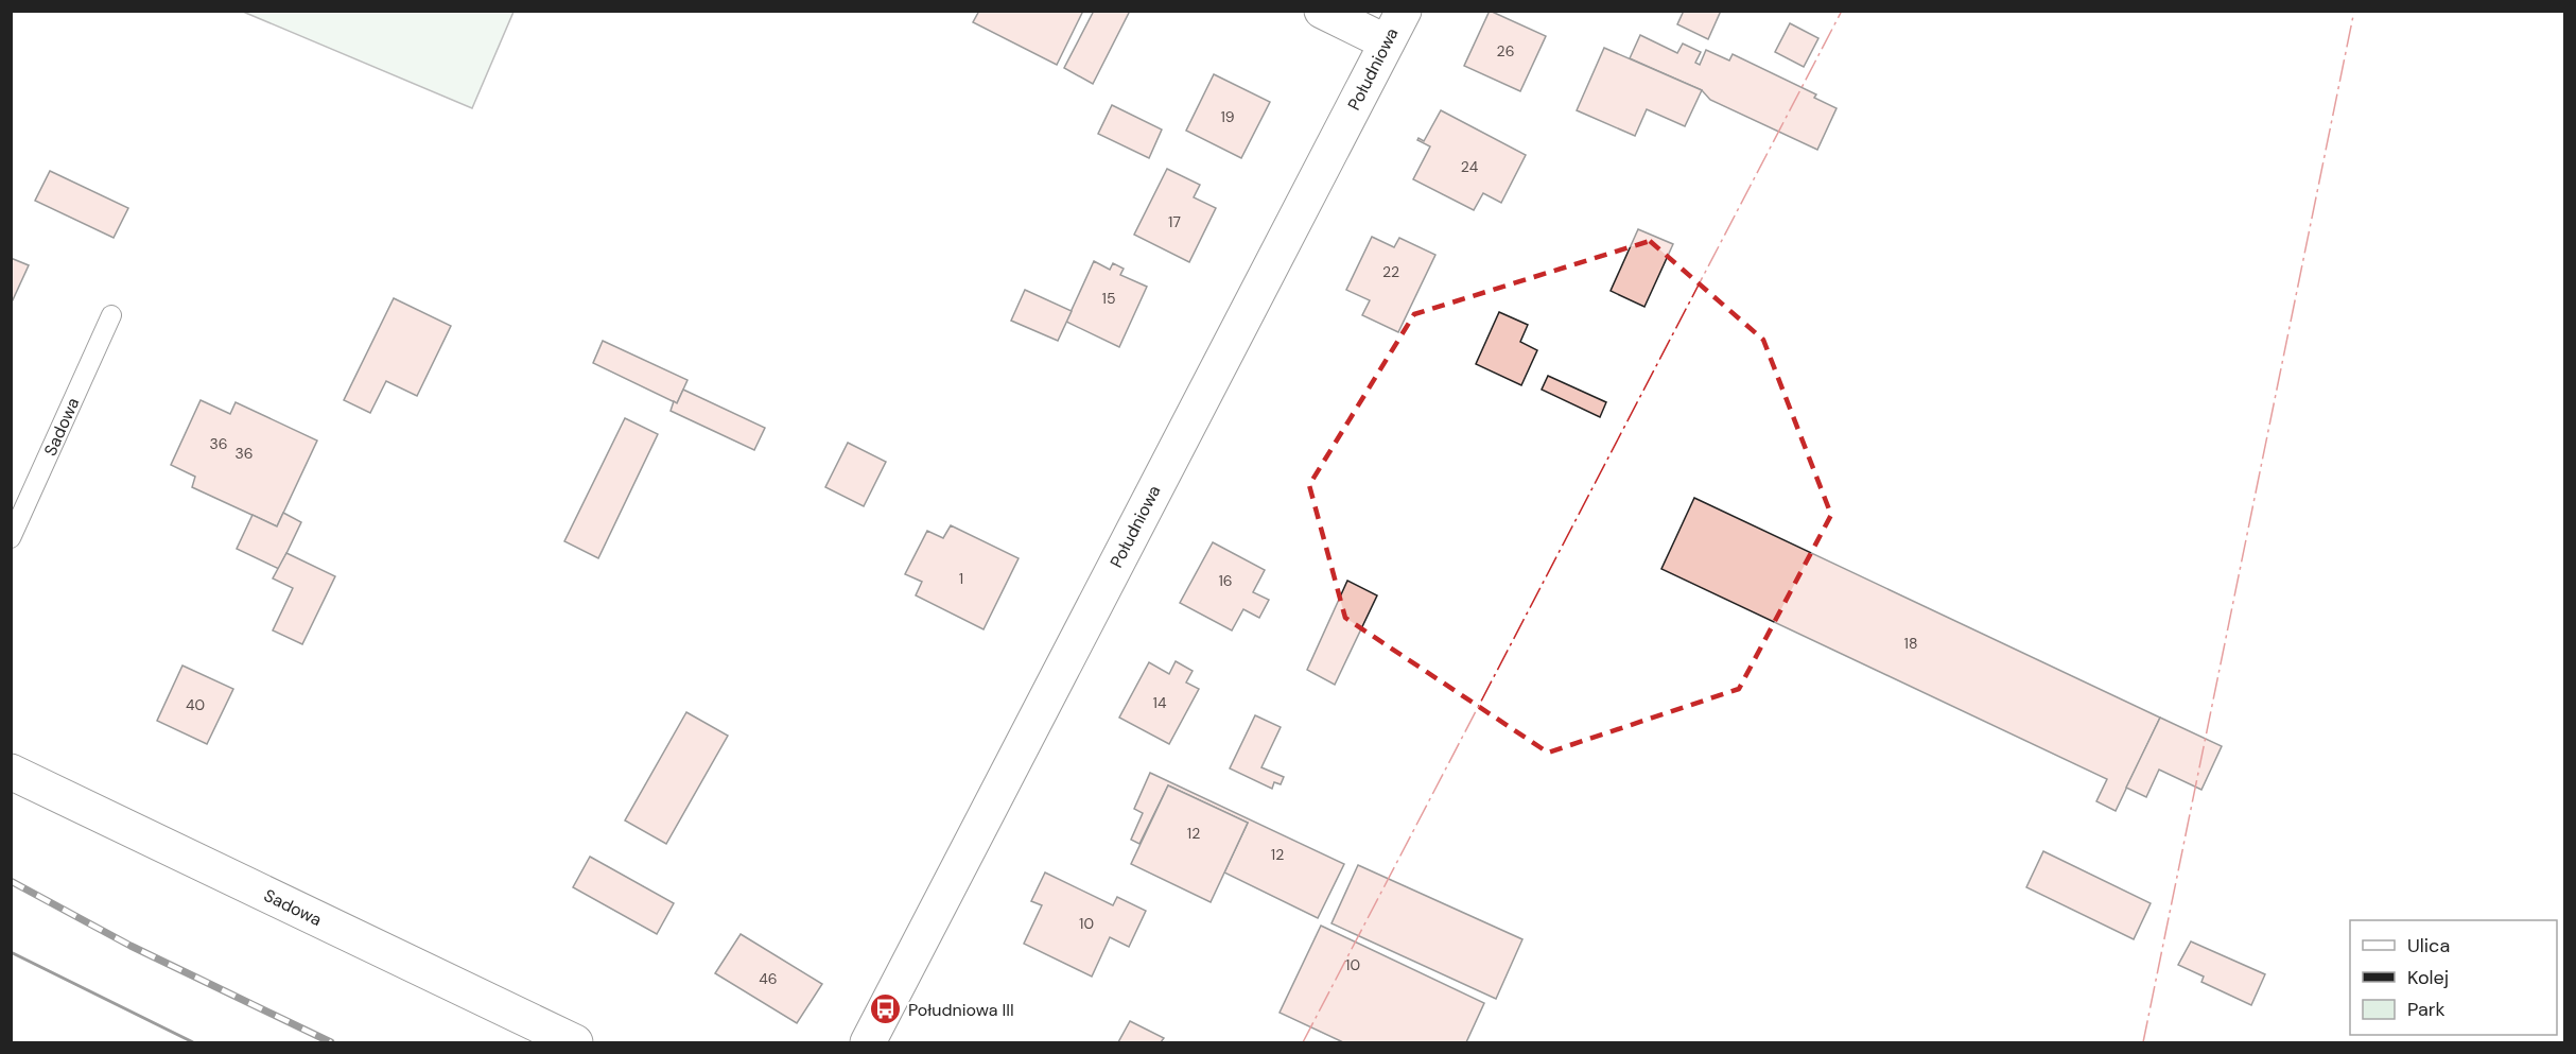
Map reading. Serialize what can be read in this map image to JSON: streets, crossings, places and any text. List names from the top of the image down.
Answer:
{
  "streets": {
    "street": ["Południowa", "Sadowa"]
  },
  "places": {
    "bus stop": ["Południowa III"]
  },
  "house_numbers": [
    "26",
    "19",
    "24",
    "17",
    "22",
    "15",
    "36",
    "36",
    "1",
    "16",
    "18",
    "14",
    "40",
    "12",
    "12",
    "10",
    "10",
    "46"
  ],
  "legend": ["Ulica", "Kolej", "Park"]
}
